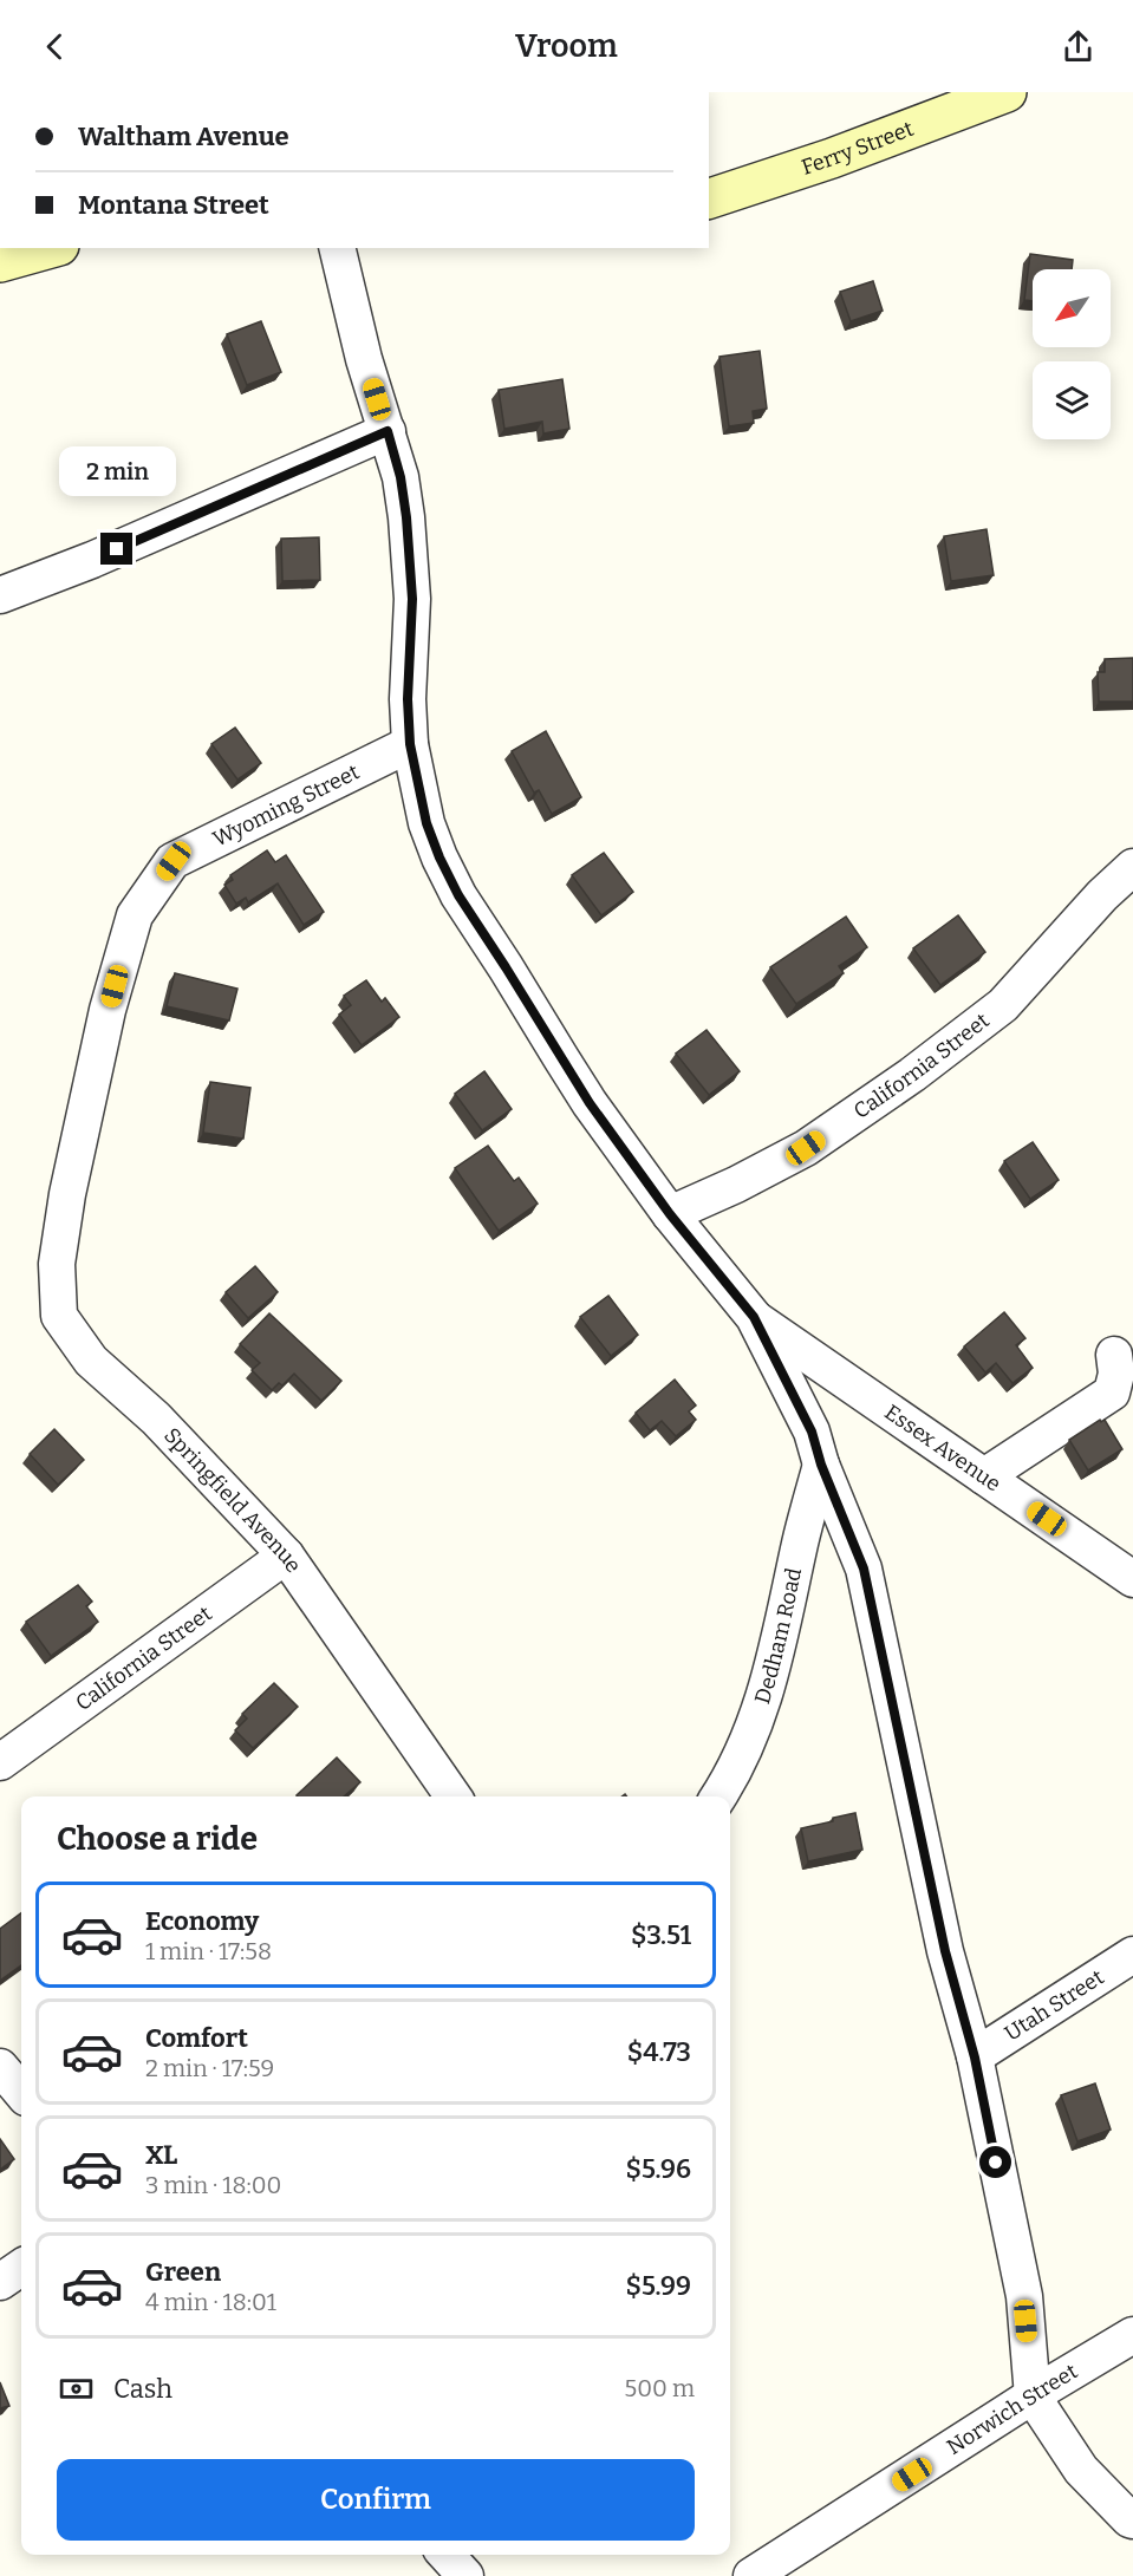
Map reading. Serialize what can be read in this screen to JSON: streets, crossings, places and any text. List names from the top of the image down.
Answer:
{
  "streets": {
    "main road": ["Ferry Street"],
    "street": [
      "Wyoming Street",
      "California Street",
      "Essex Avenue",
      "Springfield Avenue",
      "Dedham Road",
      "Utah Street",
      "Norwich Street"
    ]
  },
  "crossings": [
    ["Wyoming Street", "Springfield Avenue"],
    ["California Street", "Springfield Avenue"]
  ],
  "north": "bottom left",
  "page": {
    "header": "Vroom",
    "banner": ["Waltham Avenue", "Montana Street"],
    "bubble": "2 min",
    "heading": "Choose a ride",
    "list": [
      {
        "name": "Economy",
        "note": "1 min · 17:58",
        "value": "$3.51"
      },
      {
        "name": "Comfort",
        "note": "2 min · 17:59",
        "value": "$4.73"
      },
      {
        "name": "XL",
        "note": "3 min · 18:00",
        "value": "$5.96"
      },
      {
        "name": "Green",
        "note": "4 min · 18:01",
        "value": "$5.99"
      }
    ],
    "pay": ["Cash", "500 m"],
    "buttons": "Confirm"
  }
}
